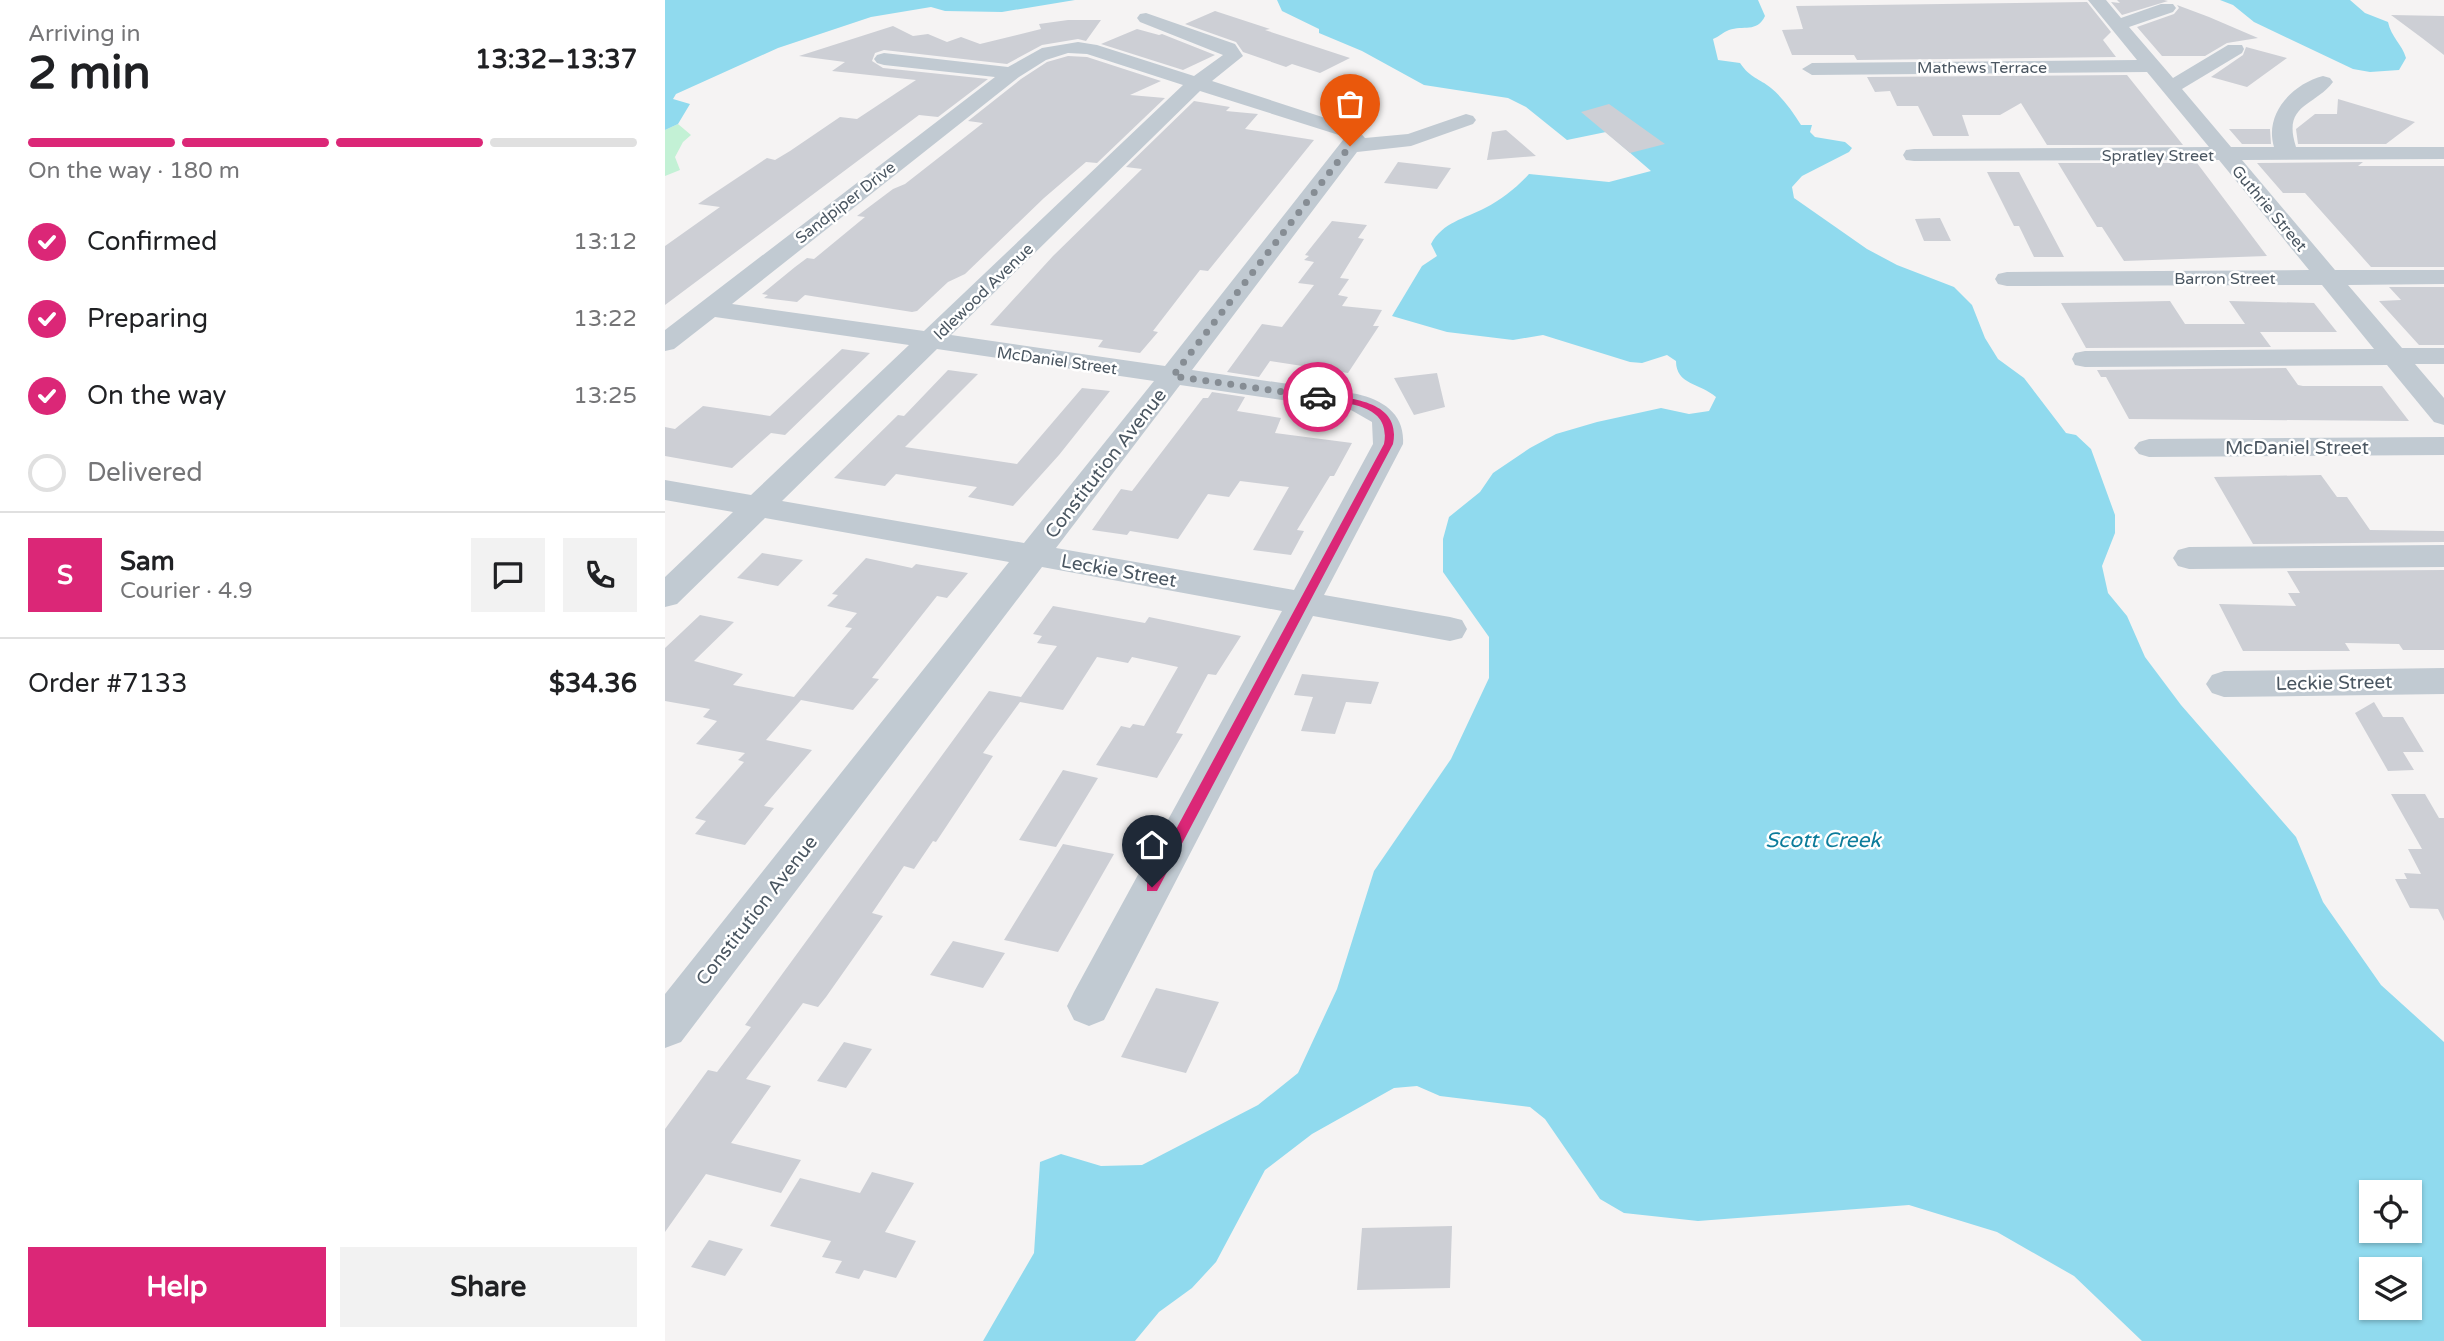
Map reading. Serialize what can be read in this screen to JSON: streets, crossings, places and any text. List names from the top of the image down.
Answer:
{
  "streets": {
    "street": [
      "Mathews Terrace",
      "Spratley Street",
      "Sandpiper Drive",
      "Guthrie Street",
      "Barron Street",
      "Idlewood Avenue",
      "McDaniel Street",
      "Constitution Avenue",
      "Leckie Street"
    ]
  },
  "crossings": [
    ["Mathews Terrace", "Guthrie Street"],
    ["Spratley Street", "Guthrie Street"],
    ["Sandpiper Drive", "McDaniel Street"],
    ["Guthrie Street", "Barron Street"],
    ["Idlewood Avenue", "McDaniel Street"],
    ["Idlewood Avenue", "Leckie Street"],
    ["McDaniel Street", "Constitution Avenue"],
    ["McDaniel Street", "Leckie Street"],
    ["Constitution Avenue", "Leckie Street"]
  ],
  "water": ["Scott Creek"],
  "page": {
    "heading": ["2 min", "Arriving in", "13:32–13:37"],
    "panel": [
      "Sam",
      "Courier · 4.9",
      "Order #7133",
      "$34.36"
    ],
    "bar": "On the way · 180 m",
    "list": [
      ["Confirmed", "13:12"],
      ["Preparing", "13:22"],
      ["On the way", "13:25"],
      "Delivered"
    ],
    "round": "S",
    "buttons": ["Help", "Share"]
  }
}
